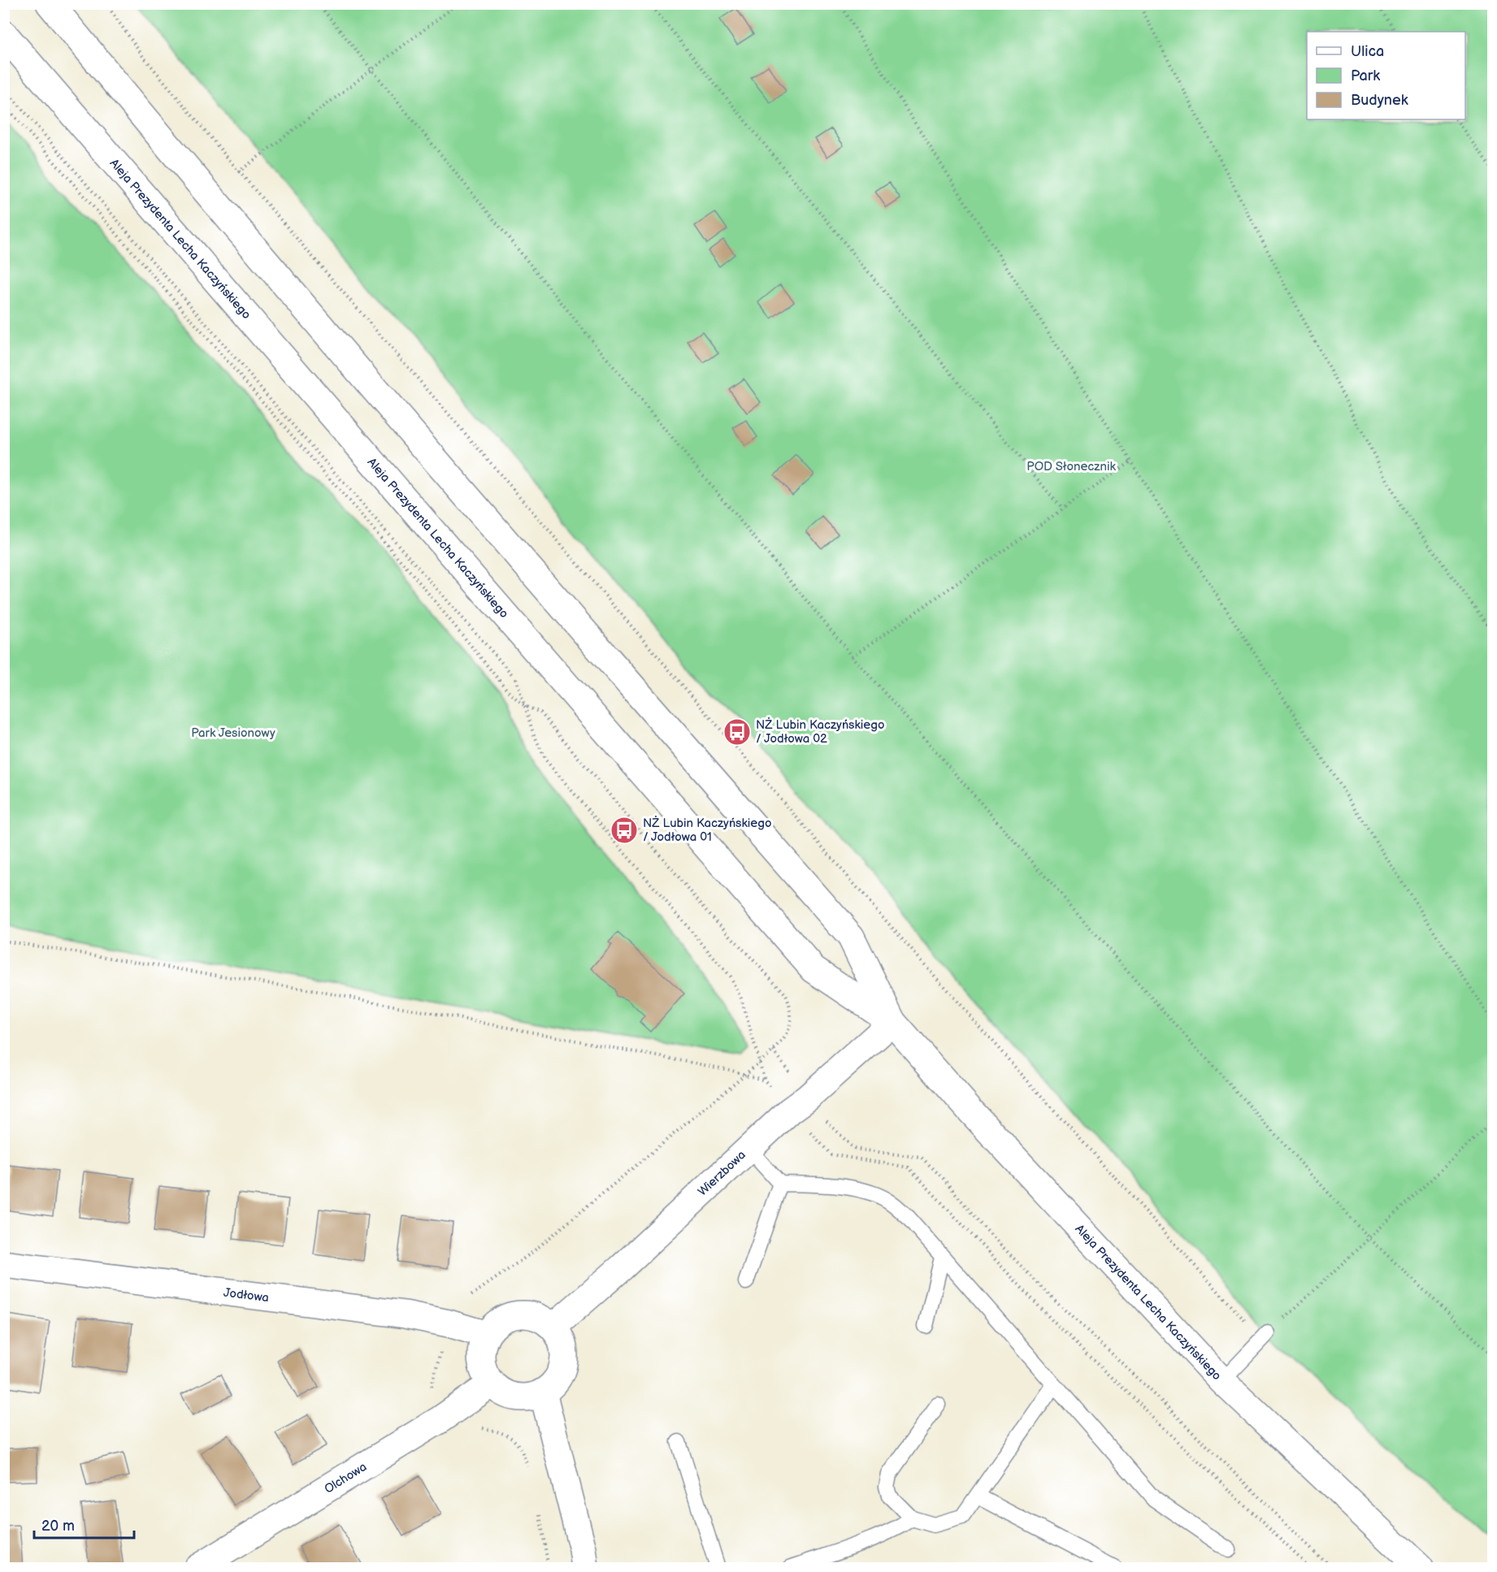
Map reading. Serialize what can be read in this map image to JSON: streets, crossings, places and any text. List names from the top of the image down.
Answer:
{
  "streets": {
    "main road": [
      "Aleja Prezydenta Lecha Kaczyńskiego",
      "Wierzbowa",
      "Jodłowa",
      "Olchowa"
    ]
  },
  "crossings": [
    ["Aleja Prezydenta Lecha Kaczyńskiego", "Wierzbowa"],
    ["Wierzbowa", "Jodłowa"],
    ["Wierzbowa", "Olchowa"],
    ["Jodłowa", "Olchowa"]
  ],
  "parks": ["POD Słonecznik", "Park Jesionowy"],
  "places": {
    "bus stop": ["NŻ Lubin Kaczyńskiego / Jodłowa 02", "NŻ Lubin Kaczyńskiego / Jodłowa 01"]
  },
  "legend": ["Ulica", "Park", "Budynek"],
  "scale_bar": "20 m"
}
